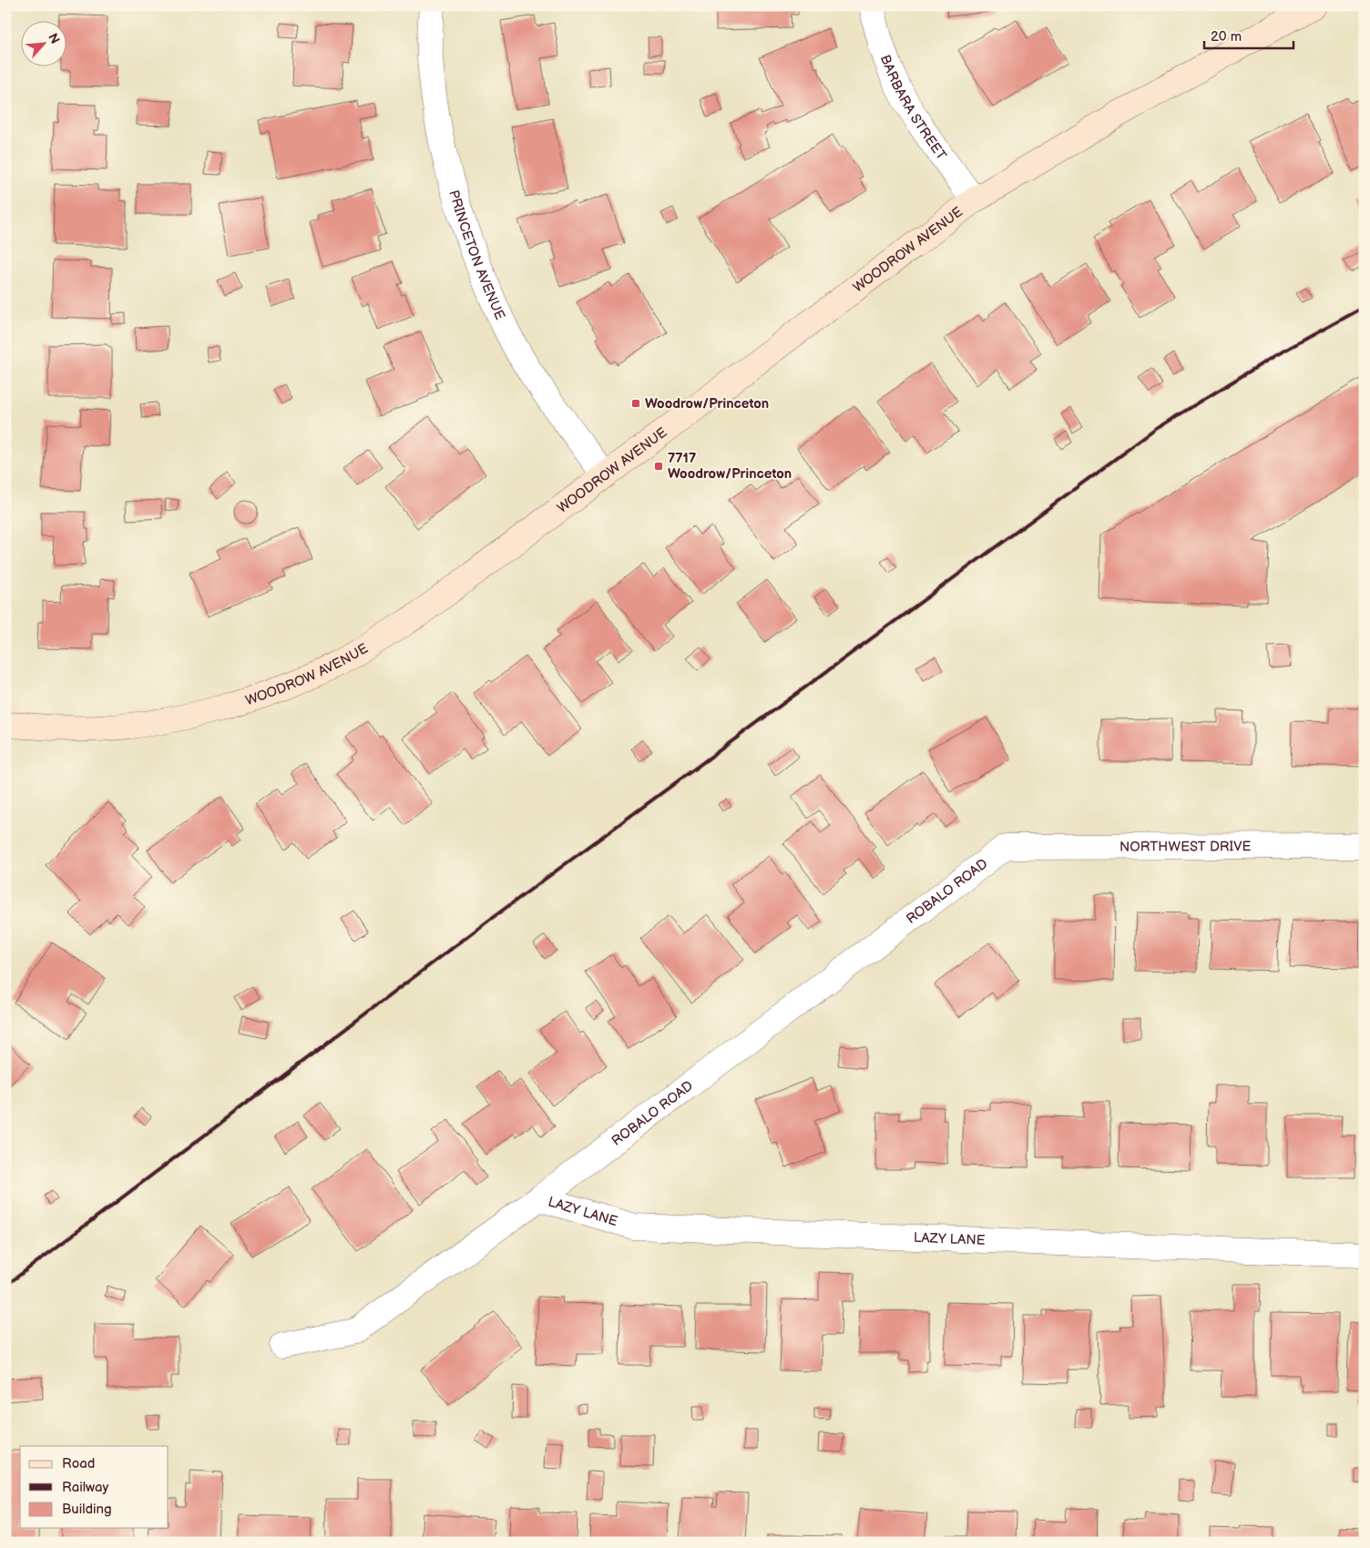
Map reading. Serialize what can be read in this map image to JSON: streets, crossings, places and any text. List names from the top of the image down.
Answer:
{
  "streets": {
    "street": [
      "BARBARA STREET",
      "WOODROW AVENUE",
      "PRINCETON AVENUE",
      "NORTHWEST DRIVE",
      "ROBALO ROAD",
      "LAZY LANE"
    ]
  },
  "crossings": [
    ["BARBARA STREET", "WOODROW AVENUE"],
    ["WOODROW AVENUE", "PRINCETON AVENUE"],
    ["NORTHWEST DRIVE", "ROBALO ROAD"],
    ["ROBALO ROAD", "LAZY LANE"]
  ],
  "places": {
    "transit": ["Woodrow/Princeton", "7717 Woodrow/Princeton"]
  },
  "legend": ["Road", "Railway", "Building"],
  "scale_bar": "20 m",
  "north": "top right"
}
